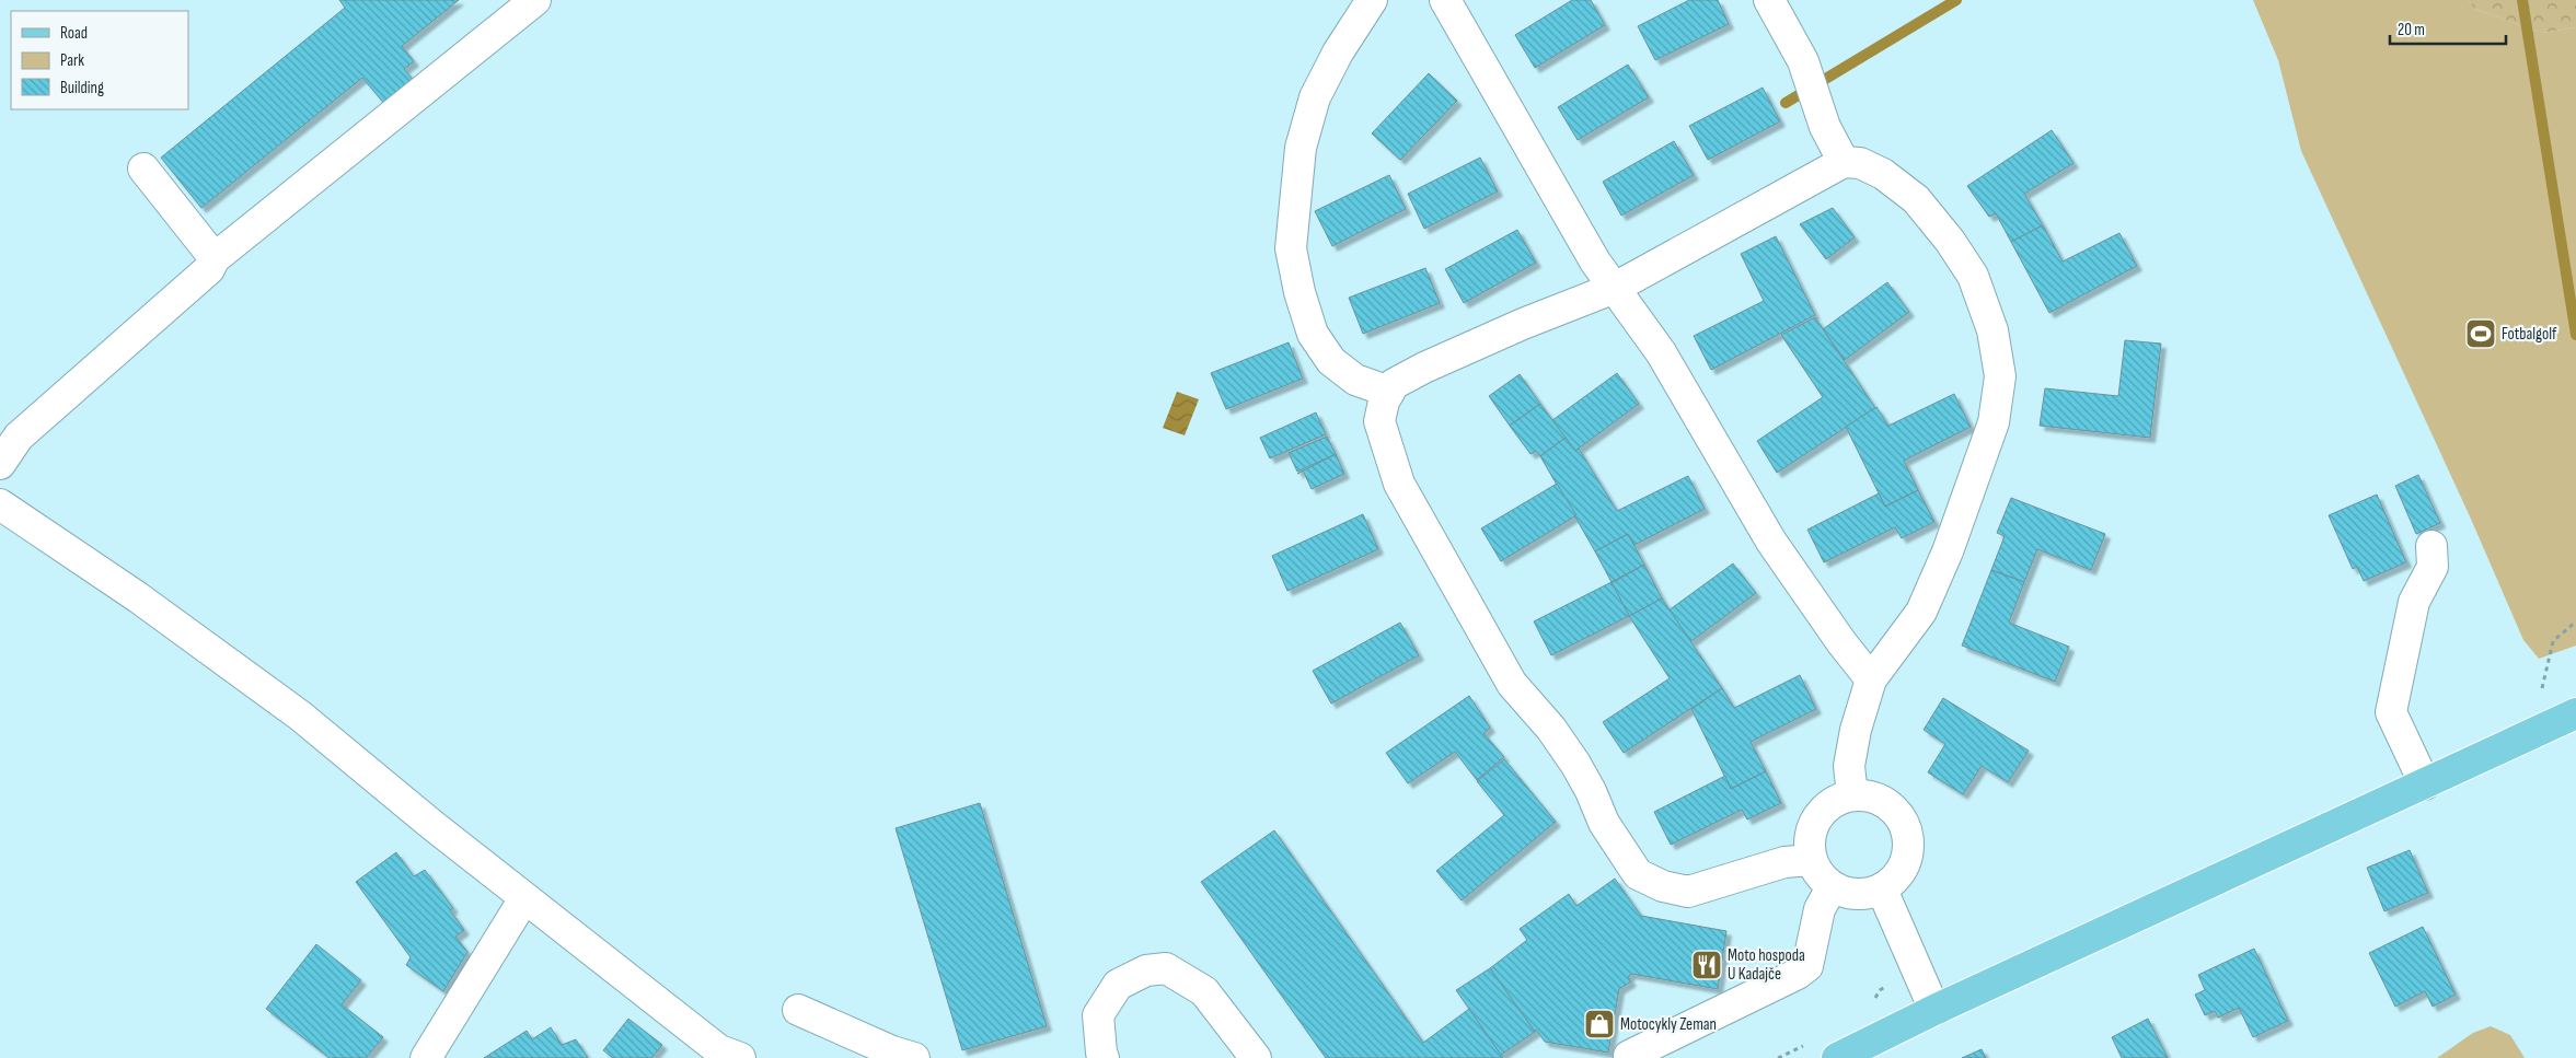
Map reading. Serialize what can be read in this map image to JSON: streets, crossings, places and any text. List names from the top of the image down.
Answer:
{
  "places": {
    "sports": ["Fotbalgolf"],
    "restaurant": ["Moto hospoda U Kadajče"],
    "shop": ["Motocykly Zeman"]
  },
  "legend": ["Road", "Park", "Building"],
  "scale_bar": "20 m"
}
